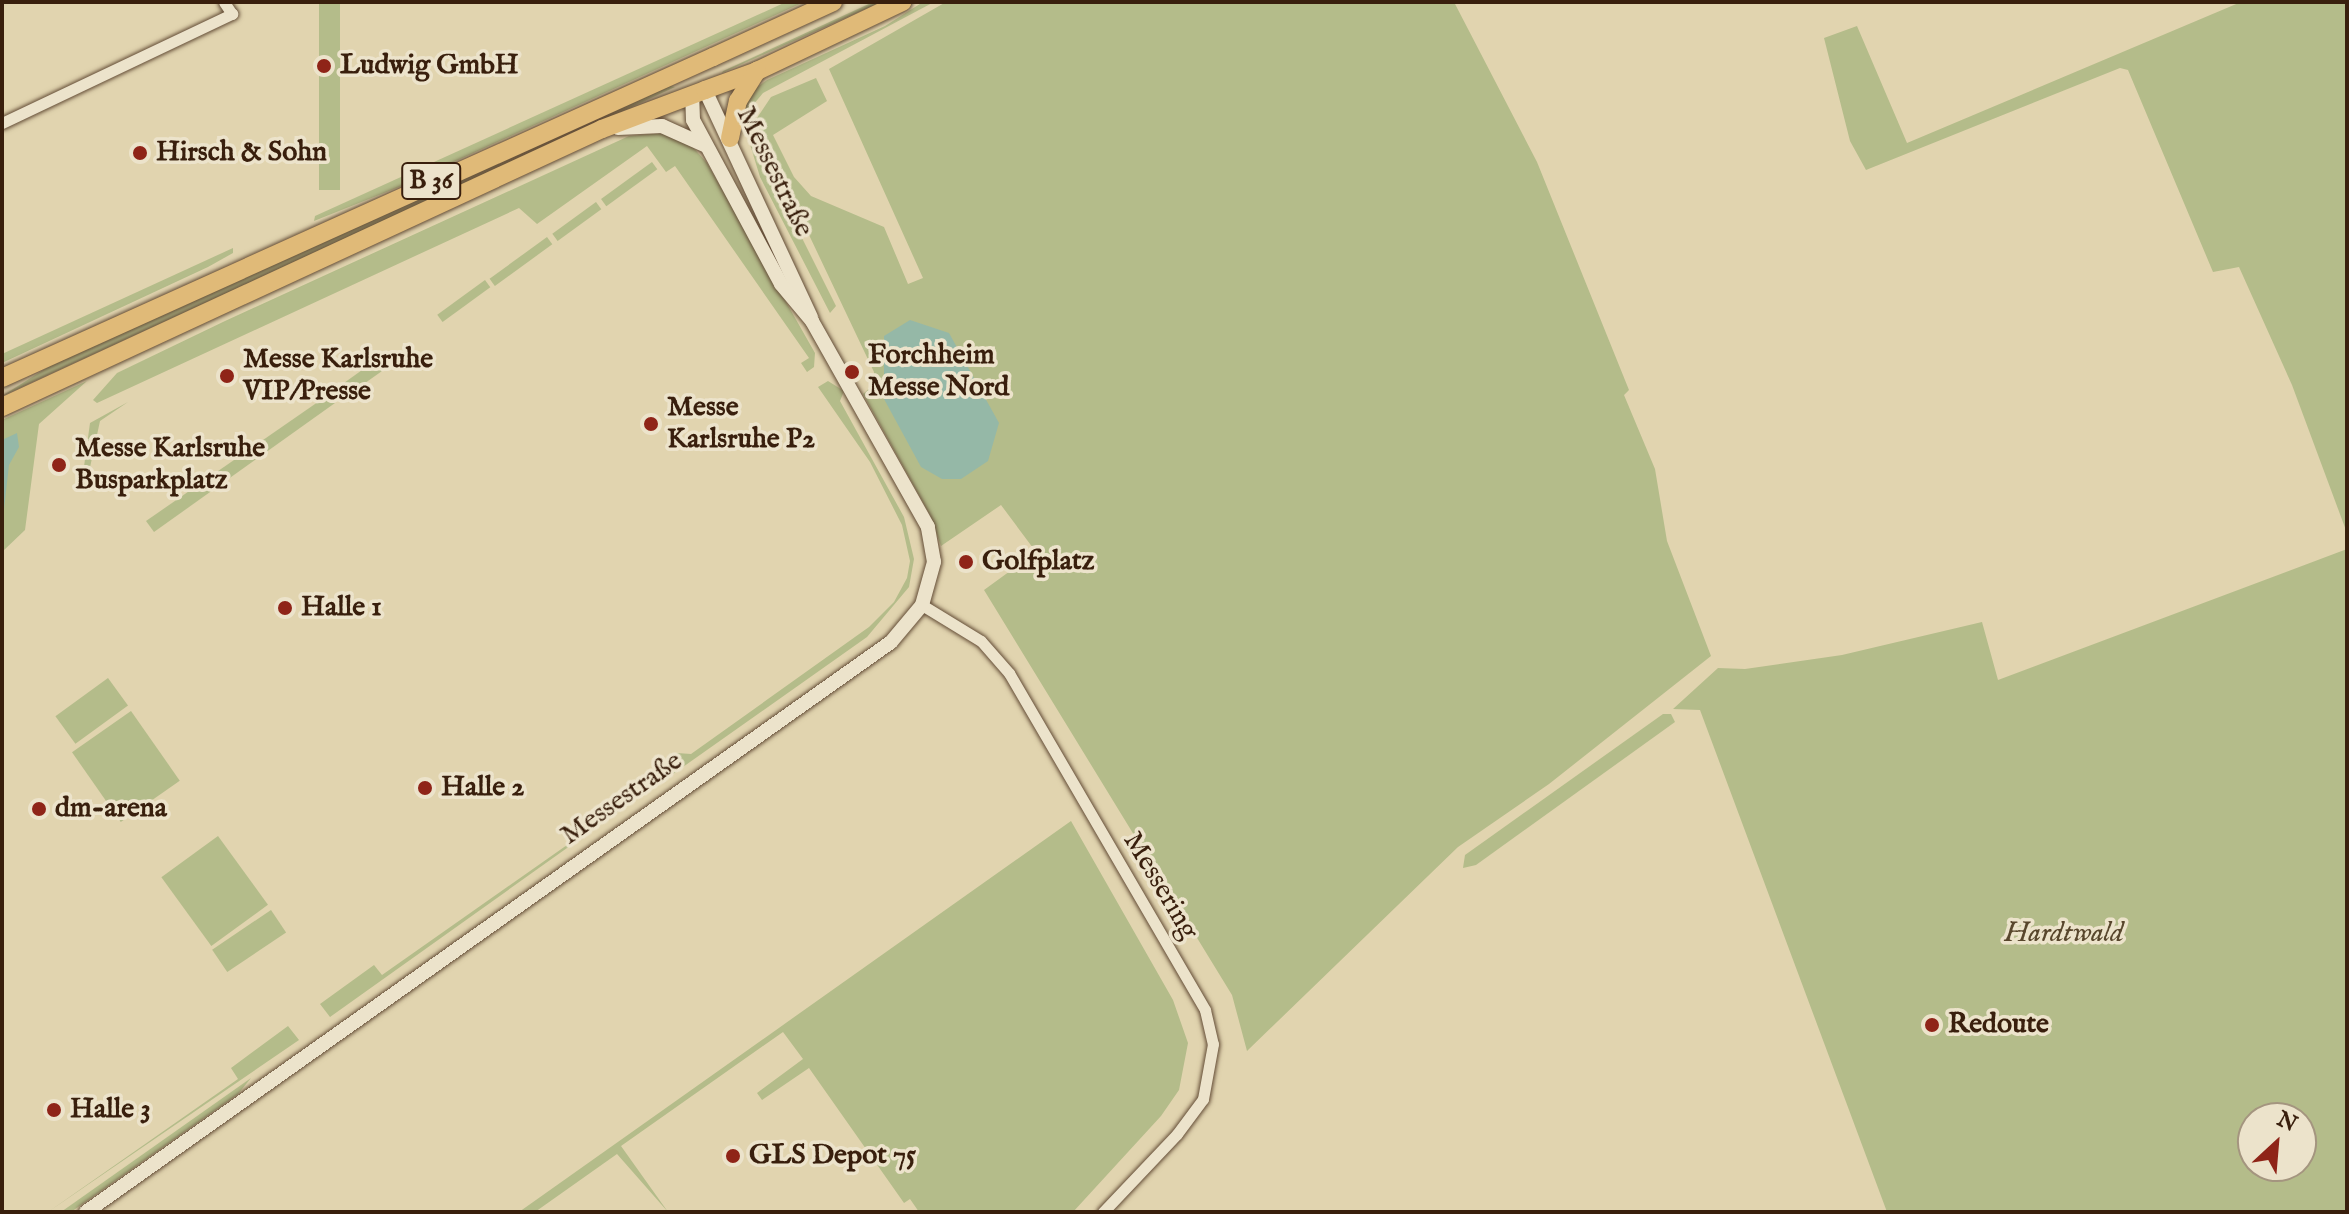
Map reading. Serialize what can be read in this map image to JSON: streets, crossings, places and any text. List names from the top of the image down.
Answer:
{
  "streets": {
    "main road": ["B 36"],
    "street": ["Messestraße", "Messering"]
  },
  "crossings": [
    ["Messestraße", "B 36"],
    ["Messestraße", "Messering"]
  ],
  "parks": ["Hardtwald"],
  "places": [
    "Ludwig GmbH",
    "Hirsch & Sohn",
    "Forchheim Messe Nord",
    "Messe Karlsruhe VIP/Presse",
    "Messe Karlsruhe P2",
    "Messe Karlsruhe Busparkplatz",
    "Golfplatz",
    "Halle 1",
    "Halle 2",
    "dm-arena",
    "Redoute",
    "Halle 3",
    "GLS Depot 75"
  ],
  "north": "top right"
}
